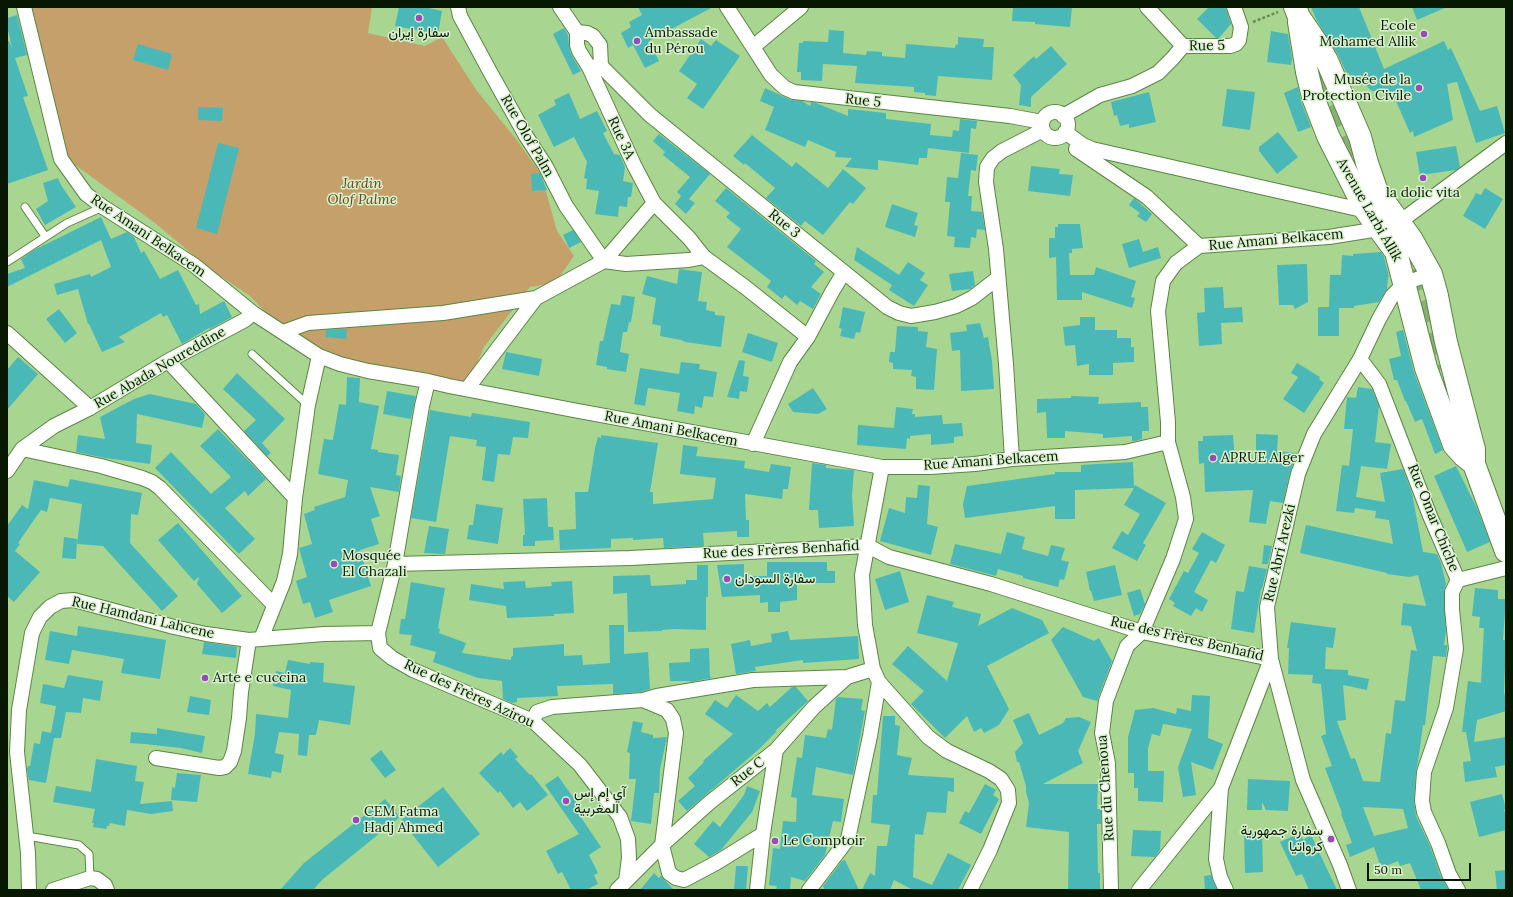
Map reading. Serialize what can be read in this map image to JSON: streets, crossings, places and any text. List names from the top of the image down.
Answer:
{
  "streets": {
    "main road": ["Avenue Larbi Allik"],
    "street": [
      "Rue 5",
      "Rue Olof Palm",
      "Rue 3A",
      "Rue 3",
      "Rue Amani Belkacem",
      "Rue Abada Noureddine",
      "Rue Omar Chiche",
      "Rue des Frères Benhafid",
      "Rue Abri Arezki",
      "Rue Hamdani Lahcene",
      "Rue des Frères Azirou",
      "Rue C",
      "Rue du Chenoua"
    ]
  },
  "crossings": [
    ["Rue 3A", "Rue 3"],
    ["Avenue Larbi Allik", "Rue Amani Belkacem"],
    ["Avenue Larbi Allik", "Rue Abri Arezki"],
    ["Rue Amani Belkacem", "Rue Abada Noureddine"],
    ["Rue Amani Belkacem", "Rue du Chenoua"],
    ["Rue Omar Chiche", "Rue Abri Arezki"],
    ["Rue des Frères Benhafid", "Rue Abri Arezki"],
    ["Rue des Frères Benhafid", "Rue du Chenoua"],
    ["Rue Hamdani Lahcene", "Rue des Frères Azirou"],
    ["Rue des Frères Azirou", "Rue C"]
  ],
  "parks": ["Jardin Olof Palme"],
  "places": [
    "سفارة إيران",
    "Ecole Mohamed Allik",
    "Ambassade du Pérou",
    "Musée de la Protection Civile",
    "la dolic vita",
    "APRUE Alger",
    "Mosquée El Ghazali",
    "سفارة السودان",
    "Arte e cuccina",
    "آي إم إس المغربية",
    "CEM Fatma Hadj Ahmed",
    "سفارة جمهورية كرواتيا",
    "Le Comptoir"
  ],
  "scale_bar": "50 m"
}
